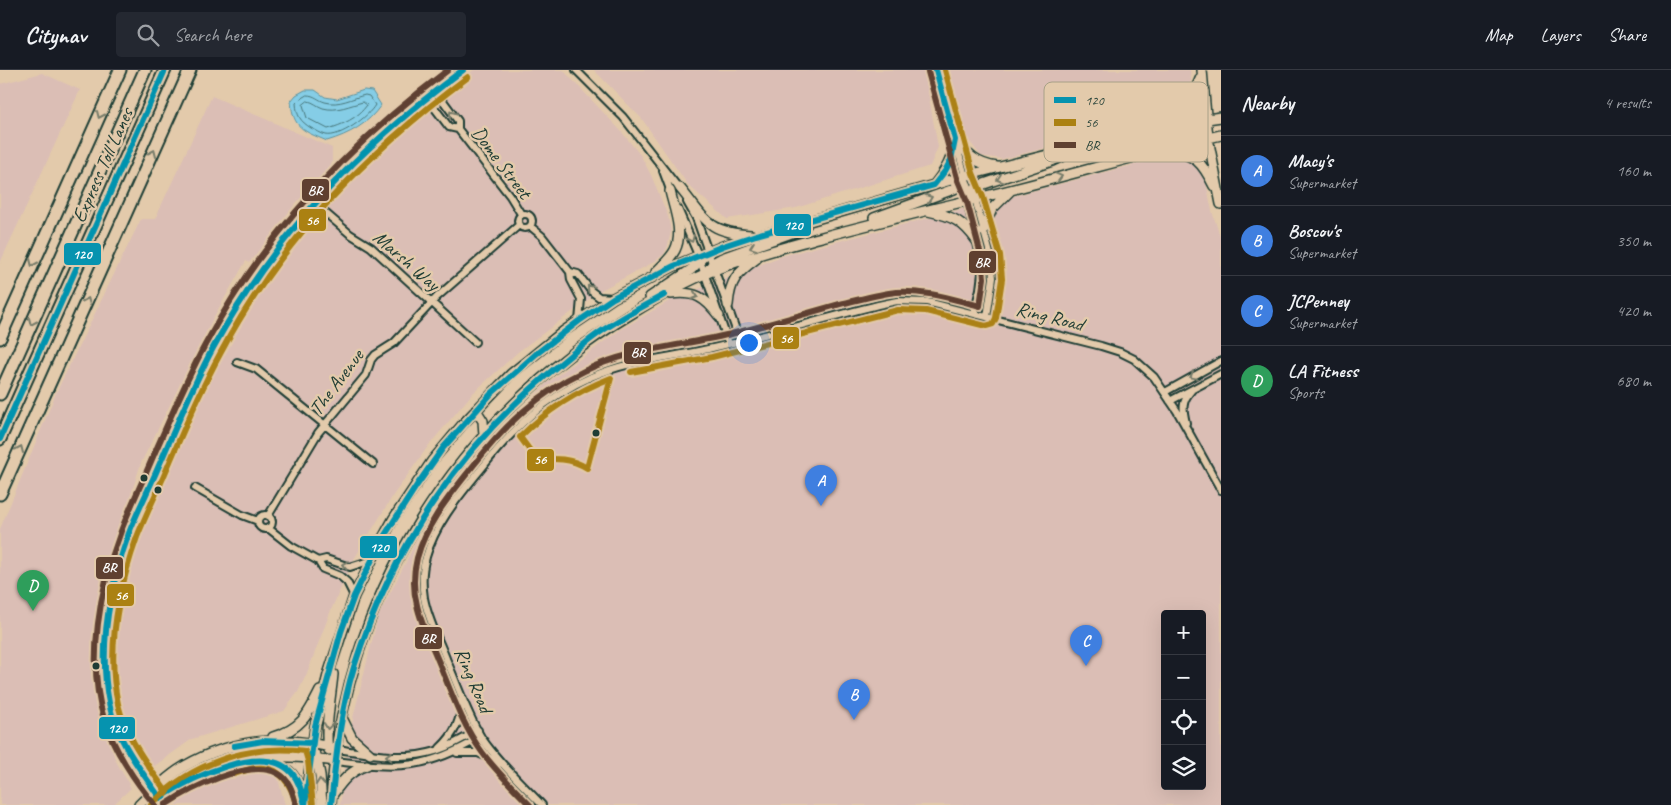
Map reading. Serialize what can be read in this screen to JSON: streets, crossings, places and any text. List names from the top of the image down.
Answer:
{
  "streets": {
    "highway": ["Express Toll Lanes"],
    "street": [
      "Dome Street",
      "Marsh Way",
      "Ring Road",
      "The Avenue"
    ]
  },
  "crossings": [
    ["Dome Street", "The Avenue"],
    ["Marsh Way", "The Avenue"]
  ],
  "lines": ["transit line 120", "transit line 56", "transit line BR"],
  "legend": ["120", "56", "BR"],
  "page": {
    "header": "Citynav",
    "search": "Search here",
    "nav": ["Map", "Layers", "Share"],
    "heading": ["Nearby", "4 results"],
    "list": [
      {
        "mark": "A",
        "name": "Macy's",
        "note": "Supermarket",
        "value": "160 m"
      },
      {
        "mark": "B",
        "name": "Boscov's",
        "note": "Supermarket",
        "value": "350 m"
      },
      {
        "mark": "C",
        "name": "JCPenney",
        "note": "Supermarket",
        "value": "420 m"
      },
      {
        "mark": "D",
        "name": "LA Fitness",
        "note": "Sports",
        "value": "680 m"
      }
    ],
    "pins": [
      "A",
      "D",
      "C",
      "B"
    ],
    "map_buttons": ["+", "−"]
  }
}
